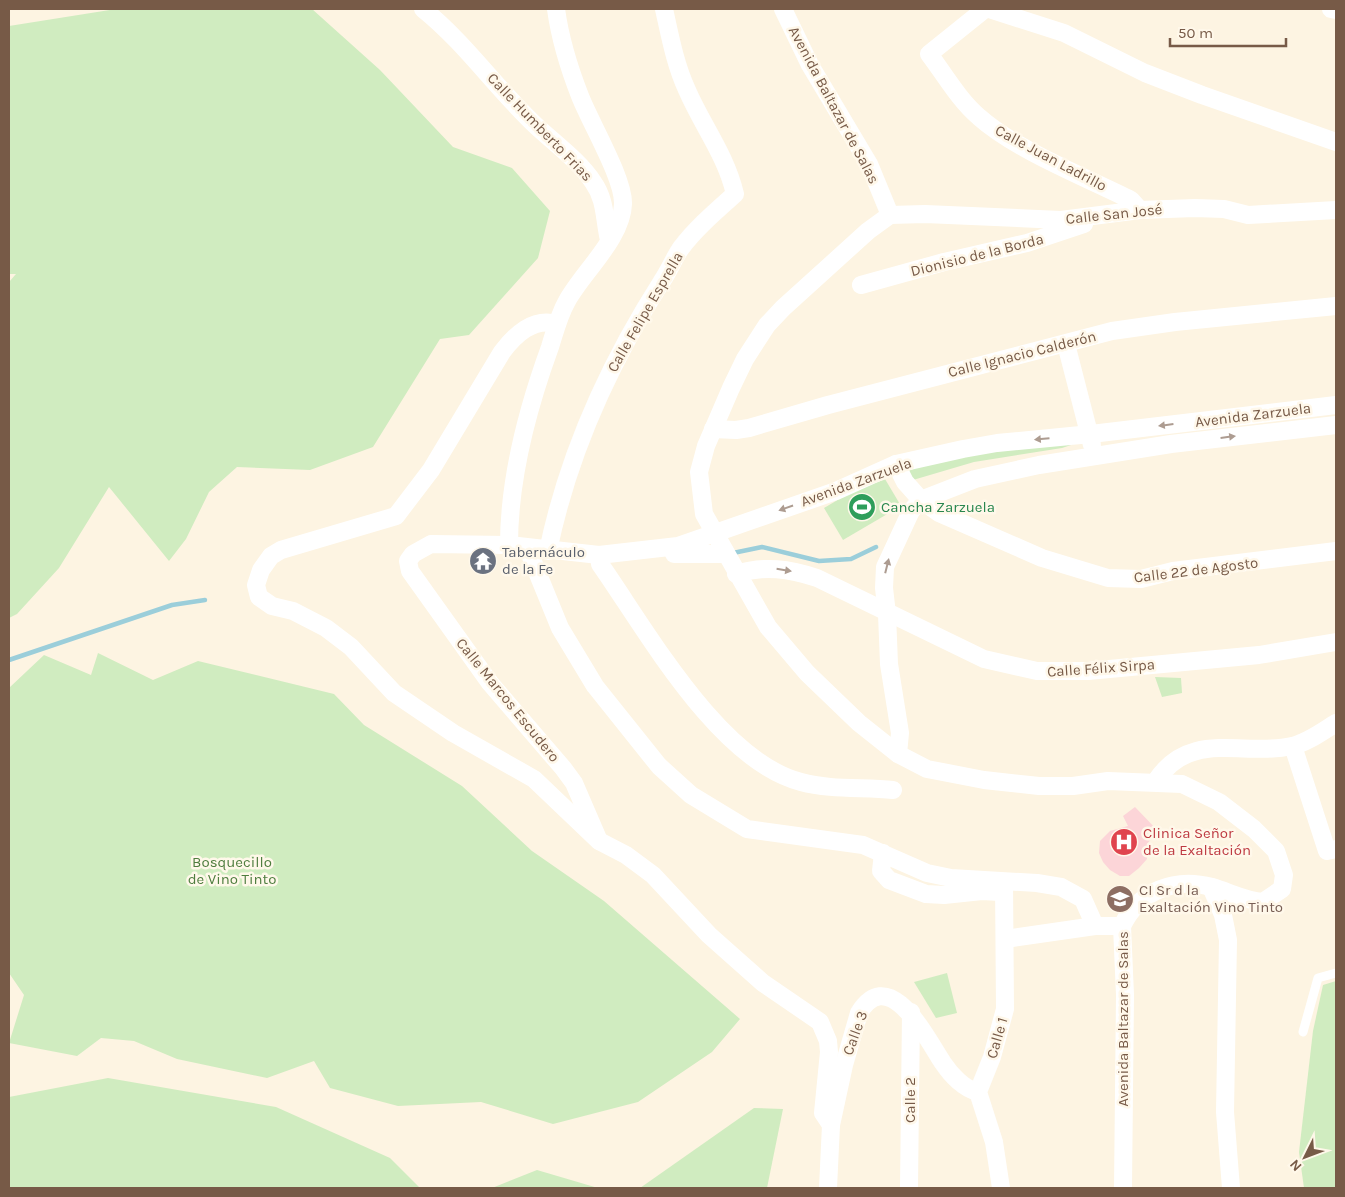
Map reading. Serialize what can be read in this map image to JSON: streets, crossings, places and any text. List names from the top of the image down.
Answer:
{
  "streets": {
    "street": [
      "Avenida Baltazar de Salas",
      "Calle Humberto Frias",
      "Calle Juan Ladrillo",
      "Calle San José",
      "Dionisio de la Borda",
      "Calle Felipe Esprella",
      "Calle Ignacio Calderón",
      "Avenida Zarzuela",
      "Calle 22 de Agosto",
      "Calle Félix Sirpa",
      "Calle Marcos Escudero",
      "Calle 3",
      "Calle 1",
      "Calle 2"
    ]
  },
  "crossings": [
    ["Avenida Baltazar de Salas", "Calle San José"],
    ["Avenida Baltazar de Salas", "Calle Ignacio Calderón"],
    ["Avenida Baltazar de Salas", "Avenida Zarzuela"],
    ["Avenida Baltazar de Salas", "Calle Félix Sirpa"],
    ["Calle Juan Ladrillo", "Calle San José"],
    ["Calle San José", "Dionisio de la Borda"],
    ["Calle Felipe Esprella", "Avenida Zarzuela"],
    ["Avenida Zarzuela", "Calle 22 de Agosto"],
    ["Avenida Zarzuela", "Calle Marcos Escudero"],
    ["Calle 3", "Calle 1"],
    ["Calle 3", "Calle 2"]
  ],
  "parks": ["Bosquecillo de Vino Tinto"],
  "places": {
    "sports": ["Cancha Zarzuela"],
    "temple": ["Tabernáculo de la Fe"],
    "hospital": ["Clinica Señor de la Exaltación"],
    "school or university": ["CI Sr d la Exaltación Vino Tinto"]
  },
  "scale_bar": "50 m",
  "north": "bottom left"
}
